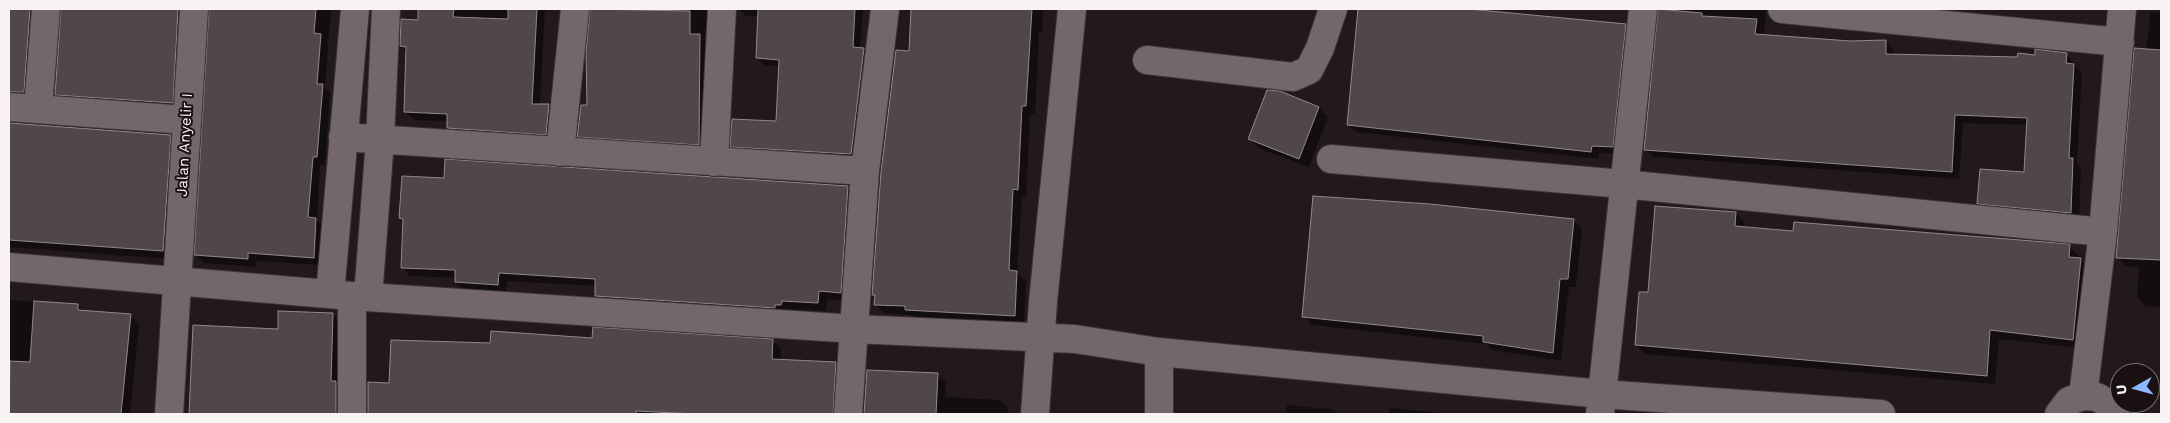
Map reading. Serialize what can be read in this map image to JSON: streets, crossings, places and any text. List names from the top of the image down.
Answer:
{
  "streets": {
    "street": ["Jalan Anyelir I"]
  },
  "north": "left"
}
